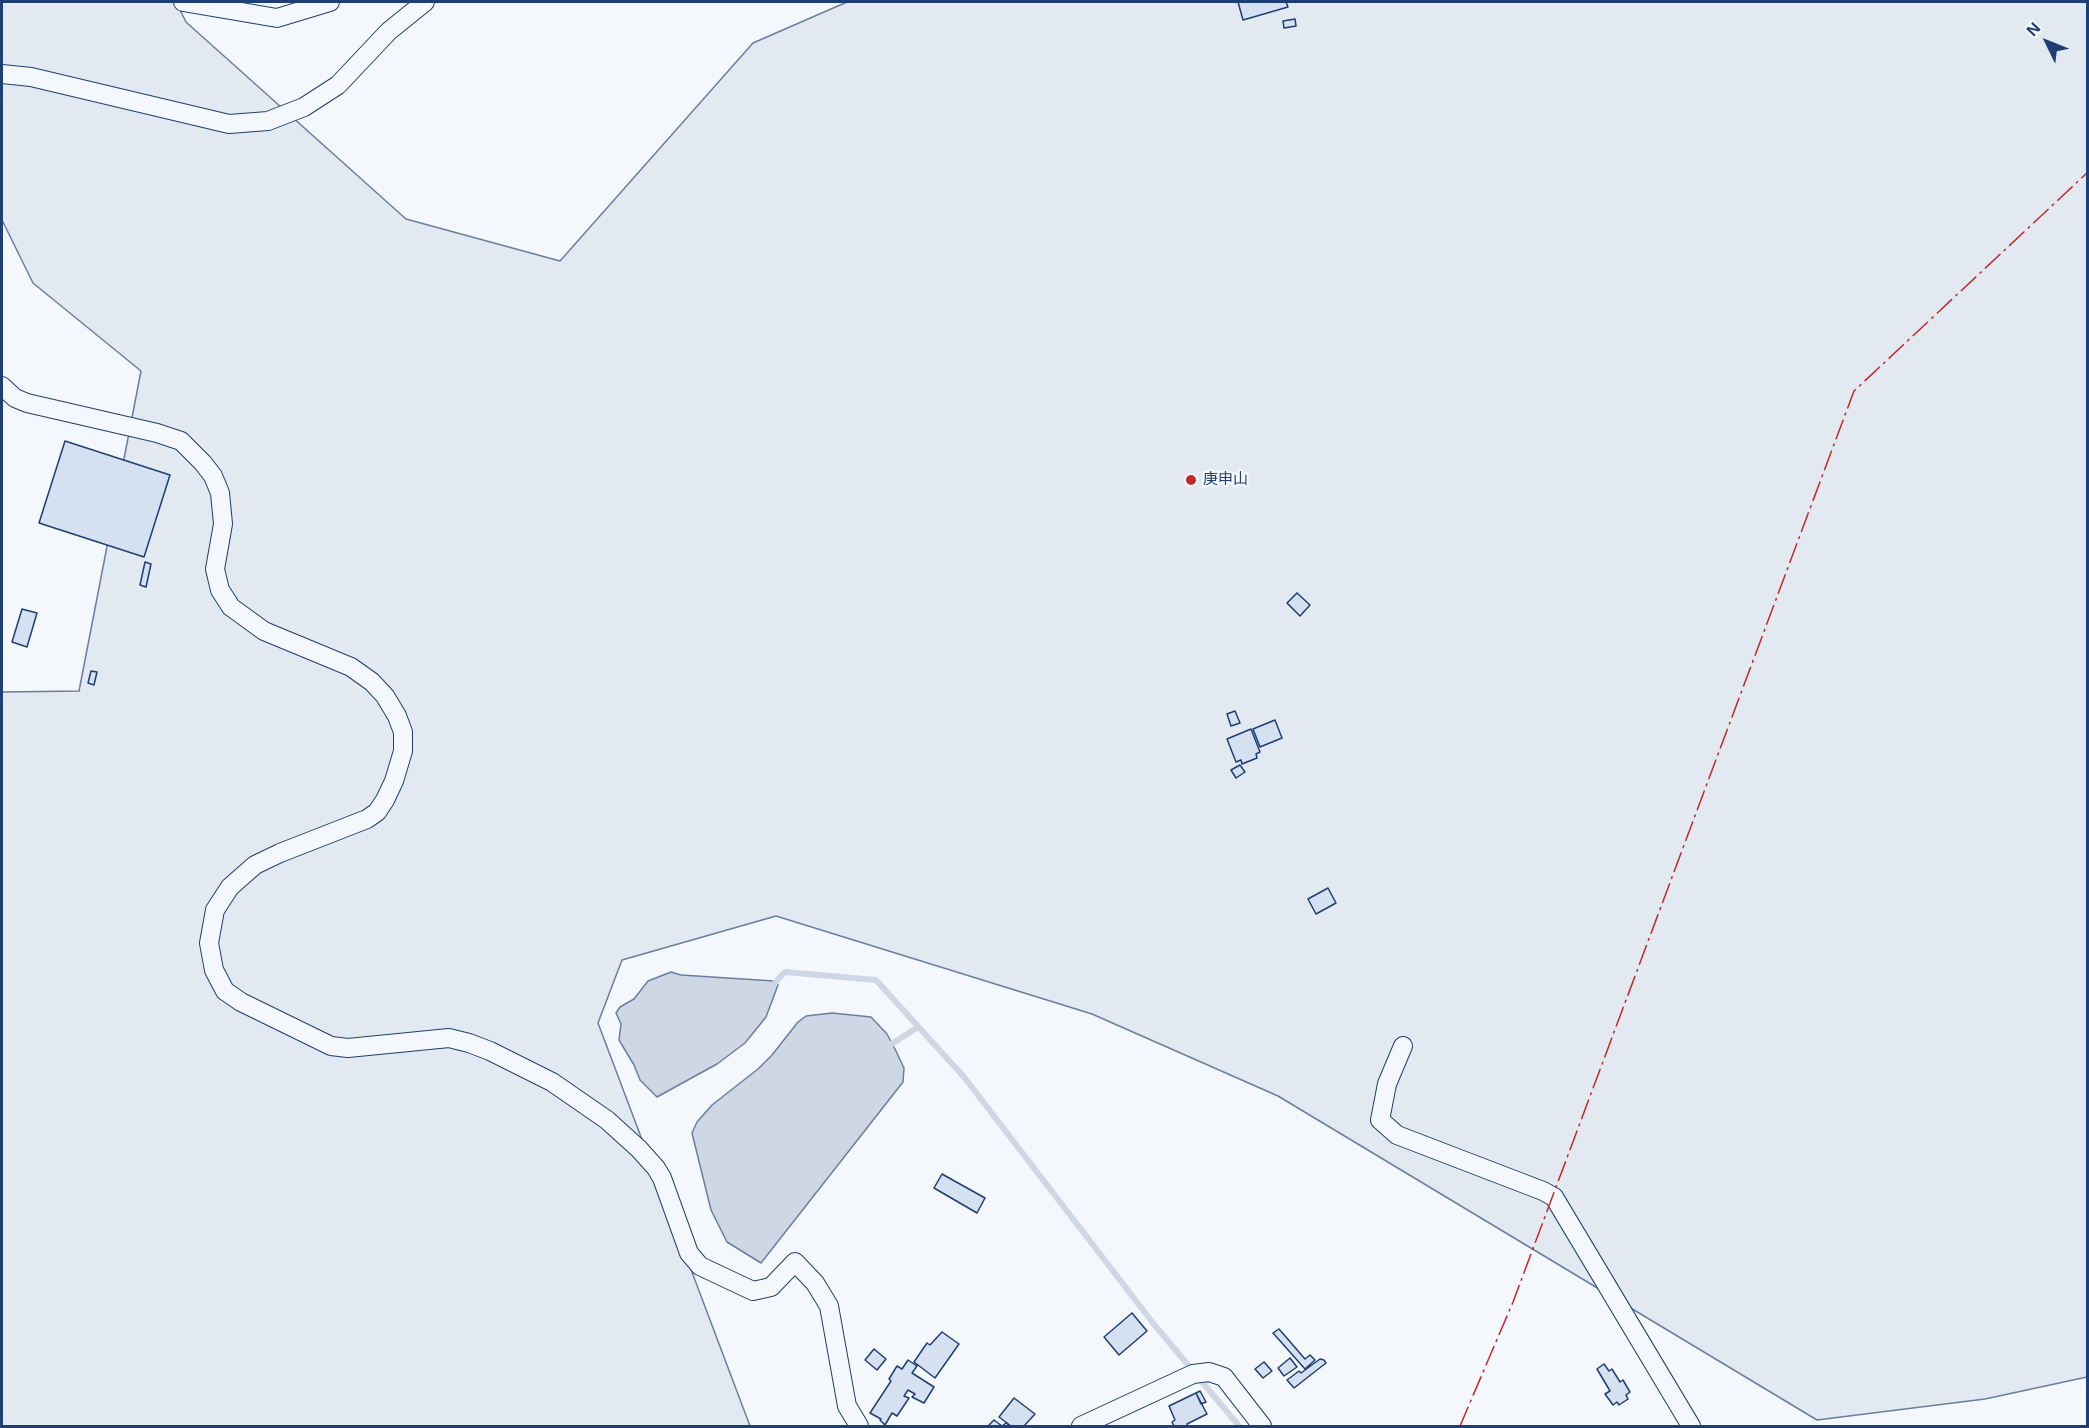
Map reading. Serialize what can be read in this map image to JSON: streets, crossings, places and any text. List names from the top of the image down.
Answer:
{
  "places": ["庚申山"],
  "north": "top left"
}
